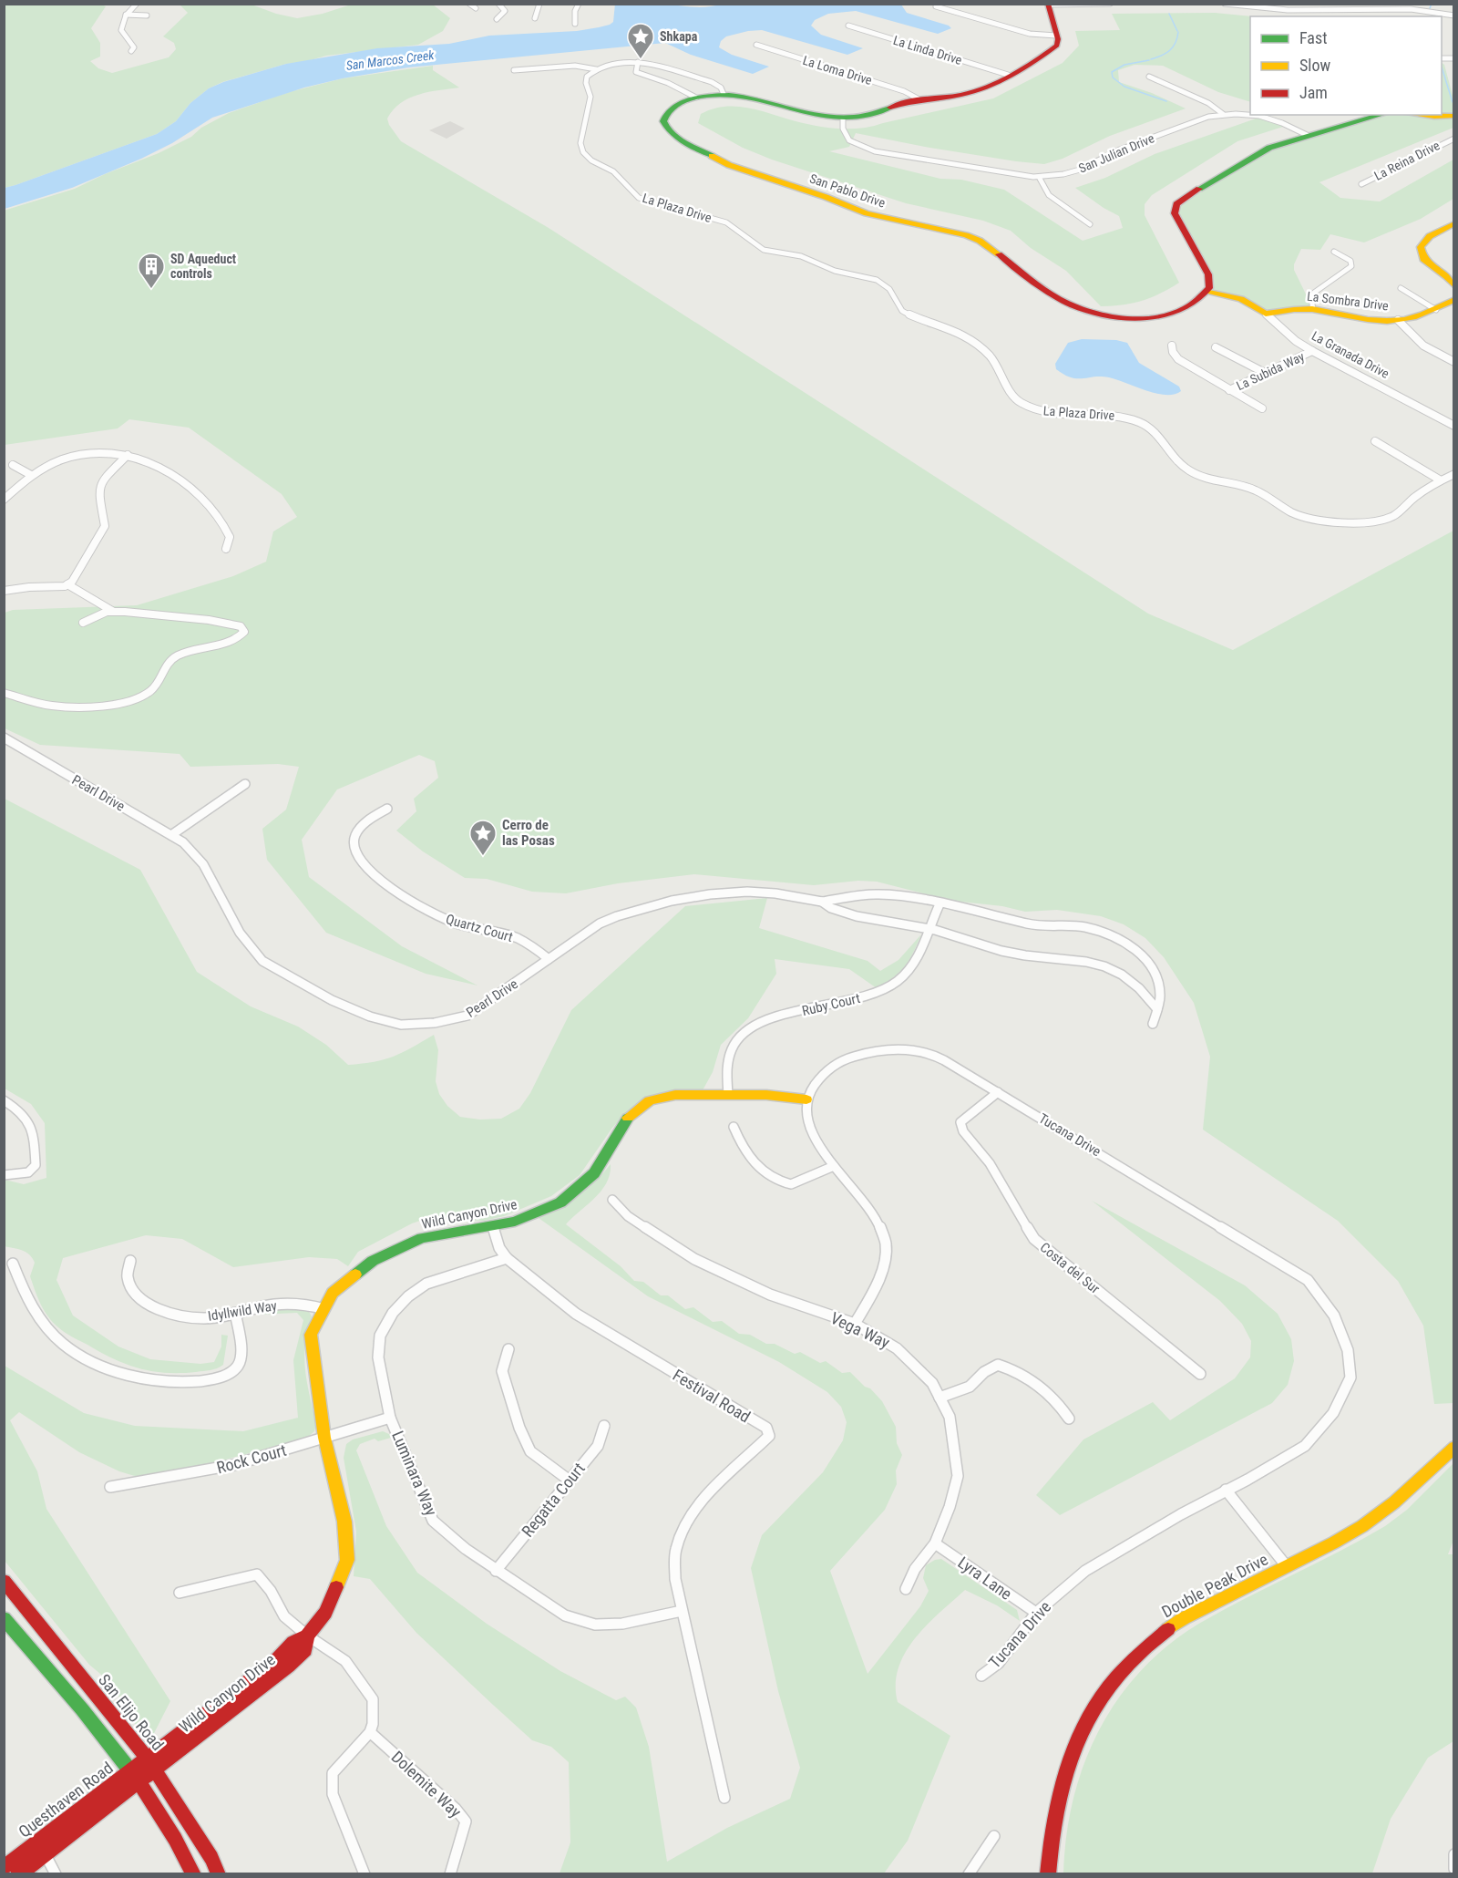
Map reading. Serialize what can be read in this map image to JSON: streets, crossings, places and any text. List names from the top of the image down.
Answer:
{
  "streets": {
    "street": [
      "La Linda Drive",
      "La Loma Drive",
      "San Julian Drive",
      "La Reina Drive",
      "San Pablo Drive",
      "La Plaza Drive",
      "La Sombra Drive",
      "La Granada Drive",
      "La Subida Way",
      "Pearl Drive",
      "Quartz Court",
      "Ruby Court",
      "Tucana Drive",
      "Wild Canyon Drive",
      "Costa del Sur",
      "Idyllwild Way",
      "Vega Way",
      "Festival Road",
      "Rock Court",
      "Luminara Way",
      "Regatta Court",
      "Lyra Lane",
      "Double Peak Drive",
      "San Elijo Road",
      "Dolemite Way",
      "Questhaven Road"
    ]
  },
  "crossings": [
    ["La Linda Drive", "San Pablo Drive"],
    ["La Loma Drive", "San Pablo Drive"],
    ["San Julian Drive", "San Pablo Drive"],
    ["San Pablo Drive", "La Granada Drive"],
    ["La Sombra Drive", "La Granada Drive"],
    ["La Granada Drive", "La Subida Way"],
    ["Pearl Drive", "Quartz Court"],
    ["Pearl Drive", "Ruby Court"],
    ["Ruby Court", "Wild Canyon Drive"],
    ["Tucana Drive", "Wild Canyon Drive"],
    ["Tucana Drive", "Costa del Sur"],
    ["Tucana Drive", "Lyra Lane"],
    ["Wild Canyon Drive", "Idyllwild Way"],
    ["Wild Canyon Drive", "Festival Road"],
    ["Wild Canyon Drive", "Rock Court"],
    ["Wild Canyon Drive", "San Elijo Road"],
    ["Wild Canyon Drive", "Questhaven Road"],
    ["Vega Way", "Lyra Lane"],
    ["Festival Road", "Luminara Way"],
    ["Rock Court", "Luminara Way"],
    ["Luminara Way", "Regatta Court"],
    ["San Elijo Road", "Questhaven Road"]
  ],
  "water": ["San Marcos Creek"],
  "places": {
    "place": ["Shkapa", "Cerro de las Posas"],
    "building": ["SD Aqueduct controls"]
  },
  "legend": ["Fast", "Slow", "Jam"]
}
